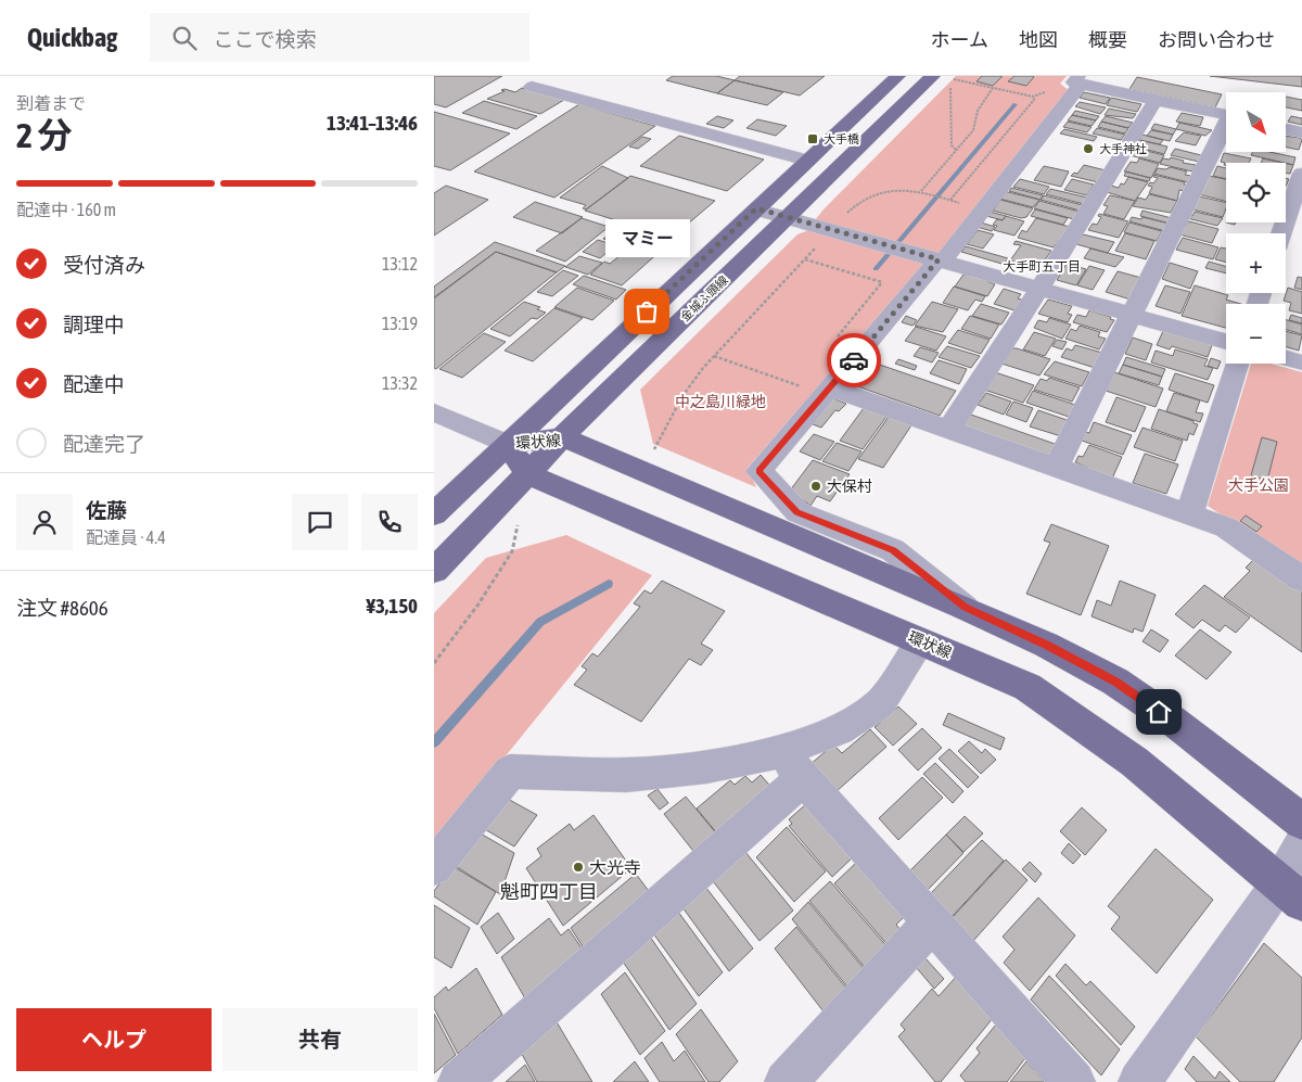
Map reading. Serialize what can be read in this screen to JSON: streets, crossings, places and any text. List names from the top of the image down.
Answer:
{
  "streets": {
    "main road": ["金城ふ頭線", "環状線"]
  },
  "crossings": [
    ["金城ふ頭線", "環状線"]
  ],
  "districts": ["大手町五丁目", "魁町四丁目"],
  "parks": ["中之島川緑地", "大手公園"],
  "places": {
    "transit": ["大手橋"],
    "other": [
      "大手神社",
      "マミー",
      "大保村",
      "大光寺"
    ]
  },
  "north": "bottom right",
  "page": {
    "header": "Quickbag",
    "search": "ここで検索",
    "nav": [
      "ホーム",
      "地図",
      "概要",
      "お問い合わせ"
    ],
    "heading": ["2 分", "到着まで", "13:41–13:46"],
    "panel": [
      "佐藤",
      "配達員 · 4.4",
      "注文 #8606",
      "¥3,150"
    ],
    "map_buttons": ["+", "−"],
    "bar": "配達中 · 160 m",
    "bubble": "マミー",
    "list": [
      ["受付済み", "13:12"],
      ["調理中", "13:19"],
      ["配達中", "13:32"],
      "配達完了"
    ],
    "buttons": ["ヘルプ", "共有"]
  }
}
